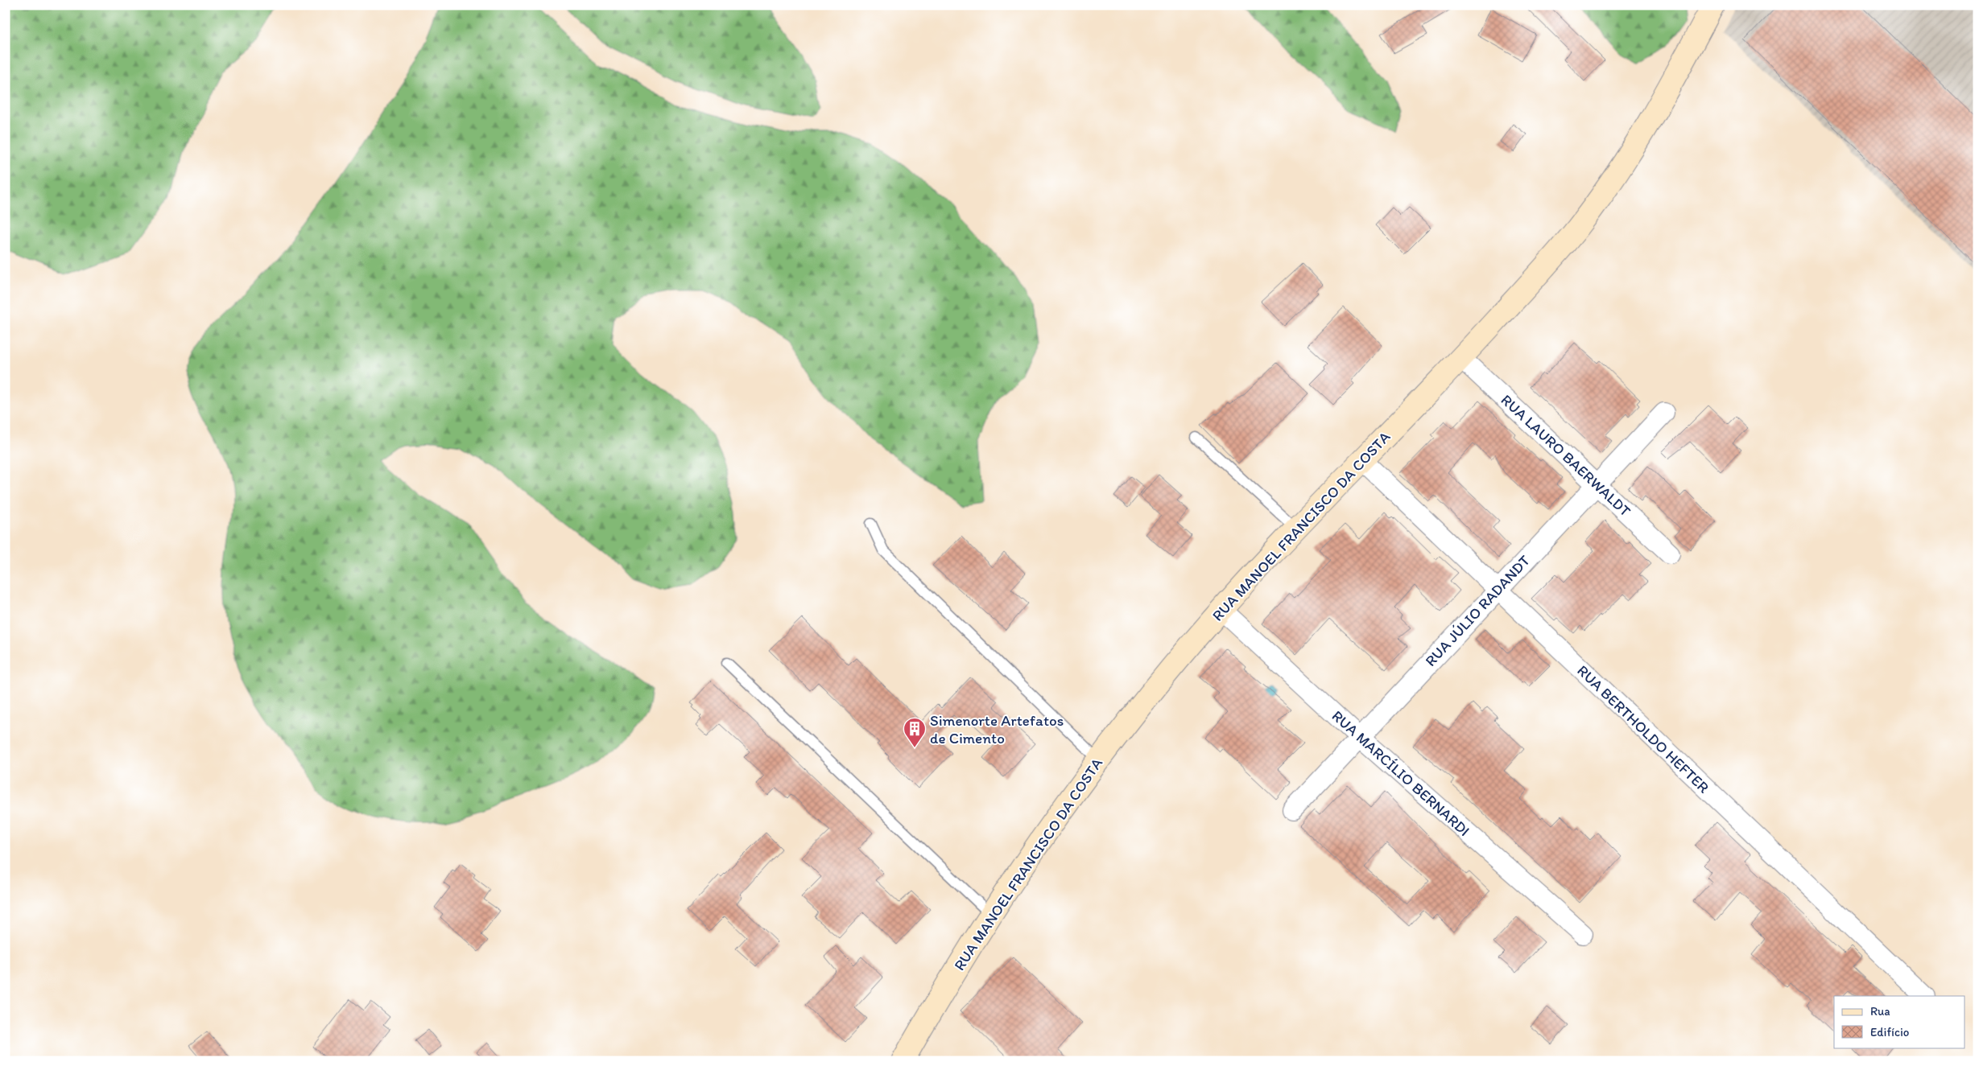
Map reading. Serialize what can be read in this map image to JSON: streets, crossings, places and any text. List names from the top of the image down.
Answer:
{
  "streets": {
    "main road": ["RUA MANOEL FRANCISCO DA COSTA"],
    "street": [
      "RUA LAURO BAERWALDT",
      "RUA JÚLIO RADANDT",
      "RUA BERTHOLDO HEFTER",
      "RUA MARCÍLIO BERNARDI"
    ]
  },
  "crossings": [
    ["RUA LAURO BAERWALDT", "RUA MANOEL FRANCISCO DA COSTA"],
    ["RUA LAURO BAERWALDT", "RUA JÚLIO RADANDT"],
    ["RUA MANOEL FRANCISCO DA COSTA", "RUA BERTHOLDO HEFTER"],
    ["RUA MANOEL FRANCISCO DA COSTA", "RUA MARCÍLIO BERNARDI"],
    ["RUA JÚLIO RADANDT", "RUA BERTHOLDO HEFTER"],
    ["RUA JÚLIO RADANDT", "RUA MARCÍLIO BERNARDI"]
  ],
  "places": {
    "building": ["Simenorte Artefatos de Cimento"]
  },
  "legend": ["Rua", "Edifício"]
}
